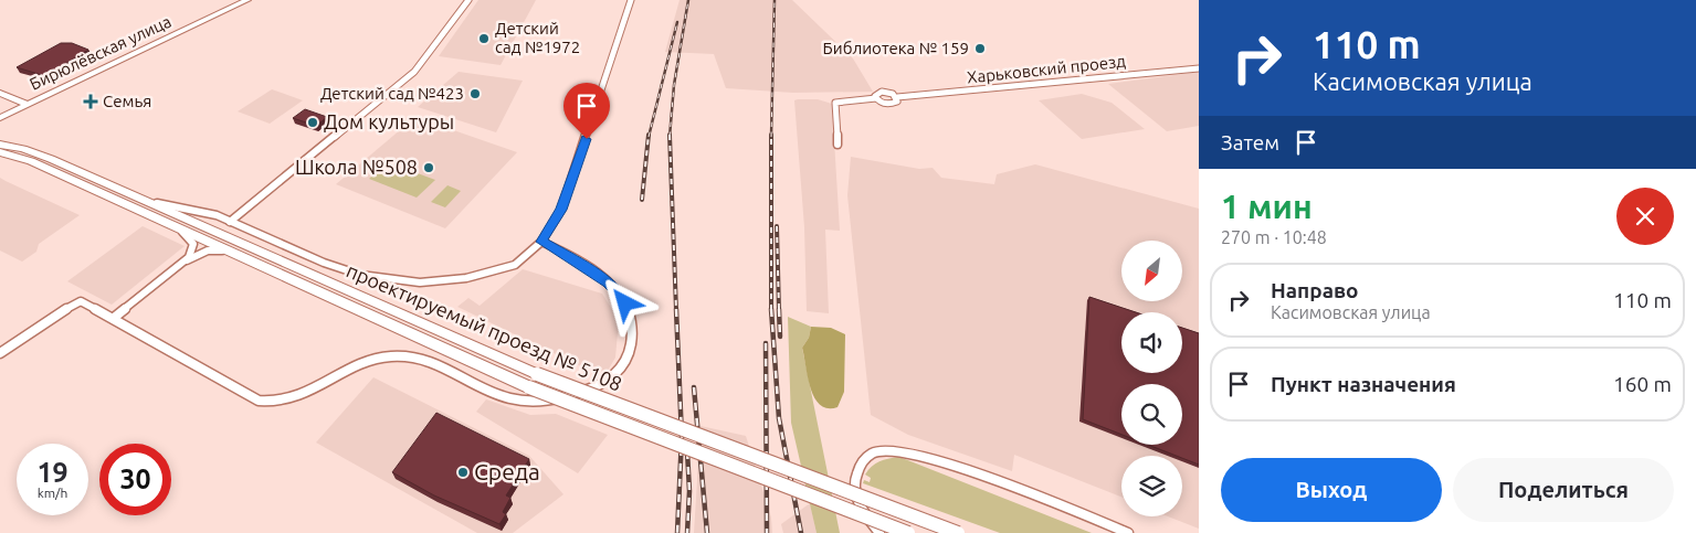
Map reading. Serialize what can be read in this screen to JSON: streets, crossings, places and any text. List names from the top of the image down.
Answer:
{
  "streets": {
    "main road": ["Бирюлёвская улица", "проектируемый проезд № 5108"],
    "street": ["Харьковский проезд"]
  },
  "places": {
    "other": [
      "Детский сад №1972",
      "Библиотека № 159",
      "Детский сад №423",
      "Дом культуры",
      "Школа №508",
      "Среда"
    ],
    "health": ["Семья"]
  },
  "north": "bottom left",
  "page": {
    "turn": ["110 m", "Касимовская улица"],
    "then": "Затем",
    "heading": ["1 мин", "270 m · 10:48"],
    "list": [
      {
        "name": "Направо",
        "note": "Касимовская улица",
        "value": "110 m"
      },
      {
        "name": "Пункт назначения",
        "value": "160 m"
      }
    ],
    "speed": "19 km/h",
    "limit": "30",
    "buttons": ["Выход", "Поделиться"]
  }
}
